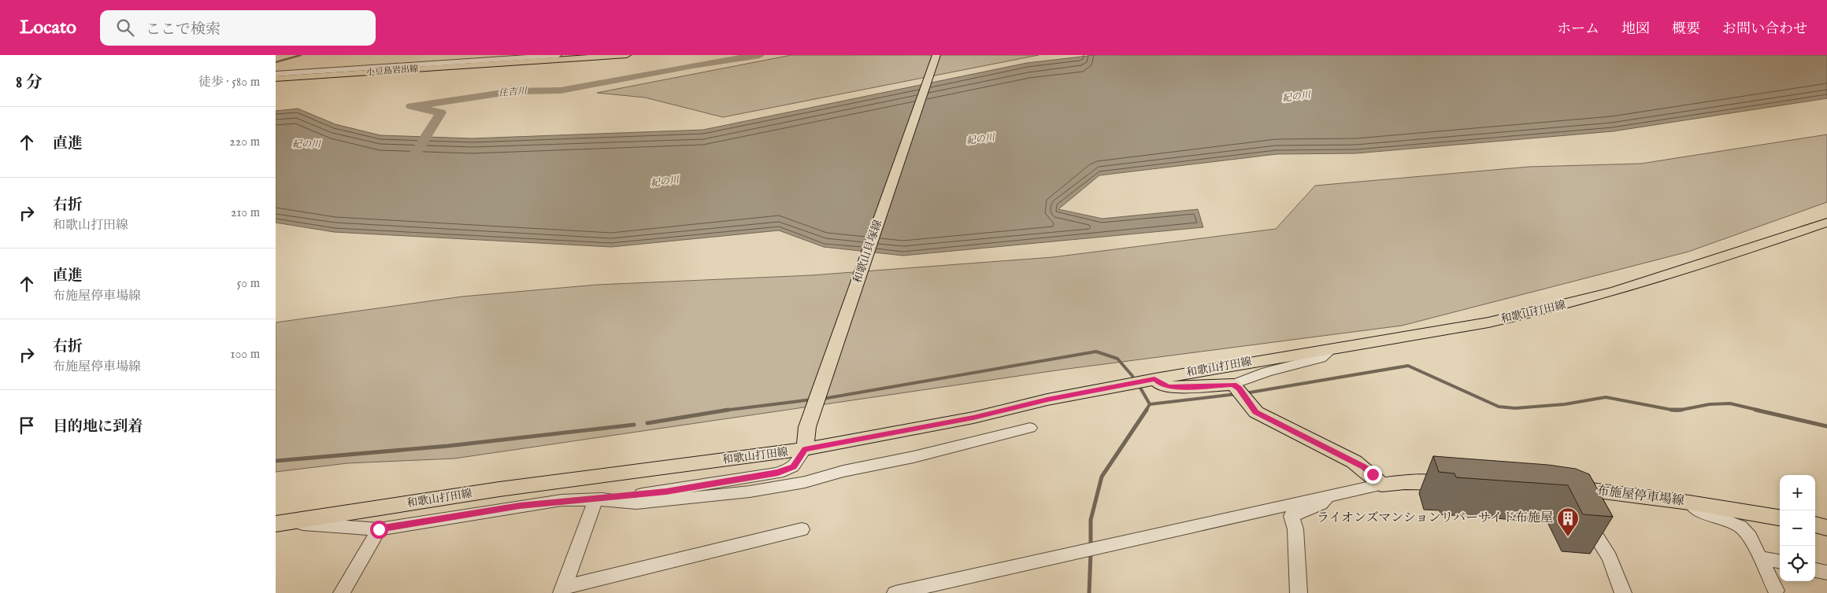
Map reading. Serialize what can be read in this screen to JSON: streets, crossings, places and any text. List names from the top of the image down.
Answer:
{
  "streets": {
    "main road": [
      "小豆島岩出線",
      "和歌山貝塚線",
      "和歌山打田線",
      "布施屋停車場線"
    ]
  },
  "crossings": [
    ["和歌山貝塚線", "和歌山打田線"]
  ],
  "water": ["住吉川", "紀の川"],
  "places": {
    "building": ["ライオンズマンションリバーサイド布施屋"]
  },
  "page": {
    "header": "Locato",
    "search": "ここで検索",
    "nav": [
      "ホーム",
      "地図",
      "概要",
      "お問い合わせ"
    ],
    "heading": ["8 分", "徒歩 · 580 m"],
    "list": [
      ["直進", "220 m"],
      ["右折", "和歌山打田線", "210 m"],
      ["直進", "布施屋停車場線", "50 m"],
      ["右折", "布施屋停車場線", "100 m"],
      "目的地に到着"
    ],
    "map_buttons": ["+", "−"]
  }
}
